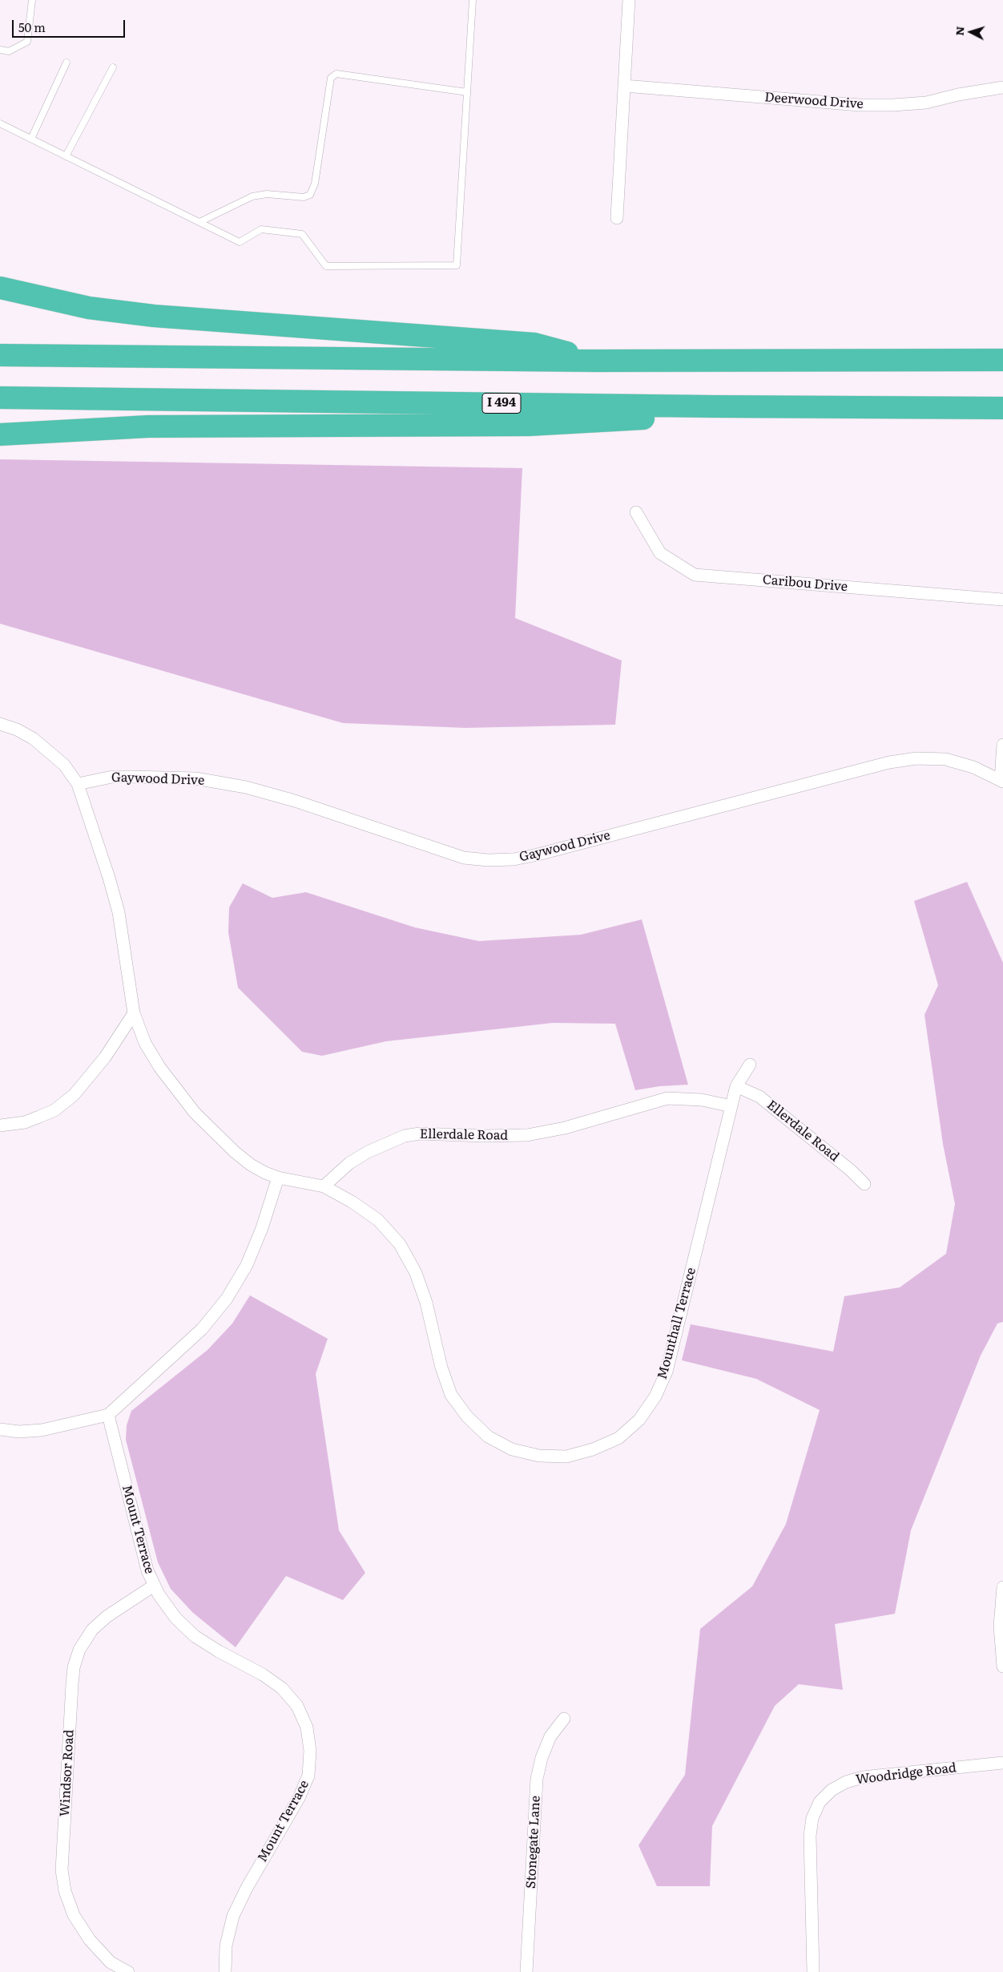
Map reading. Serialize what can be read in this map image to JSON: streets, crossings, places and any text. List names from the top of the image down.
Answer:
{
  "streets": {
    "highway": ["I 494"],
    "street": [
      "Deerwood Drive",
      "Caribou Drive",
      "Gaywood Drive",
      "Ellerdale Road",
      "Mounthall Terrace",
      "Mount Terrace",
      "Windsor Road",
      "Woodridge Road",
      "Stonegate Lane"
    ]
  },
  "crossings": [
    ["Ellerdale Road", "Mounthall Terrace"],
    ["Mount Terrace", "Windsor Road"]
  ],
  "scale_bar": "50 m",
  "north": "left"
}
